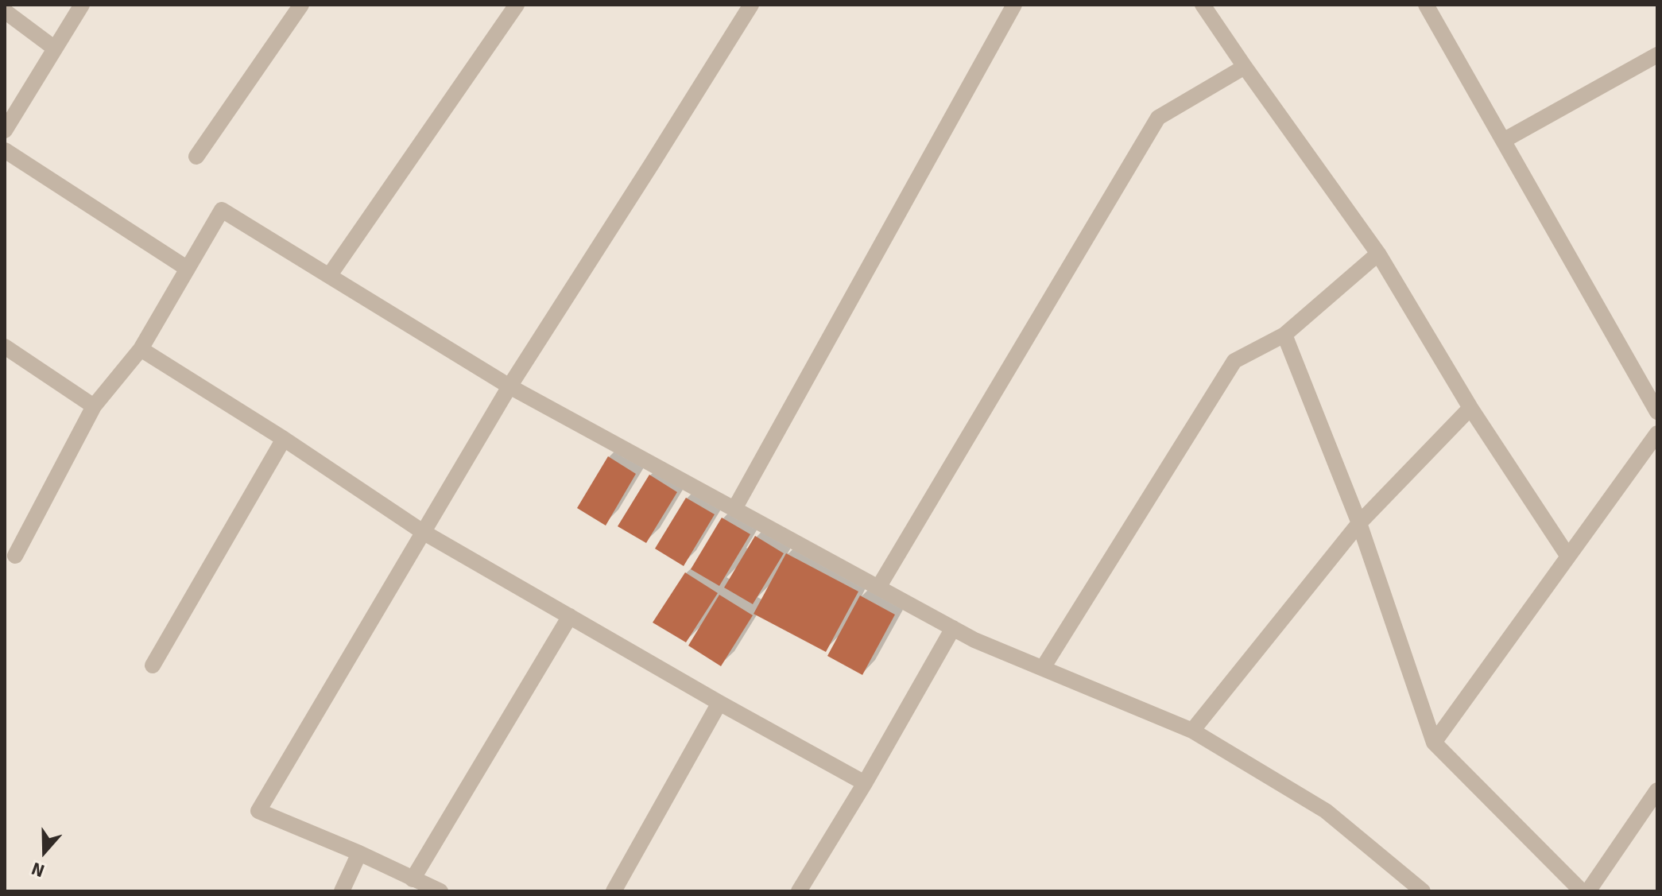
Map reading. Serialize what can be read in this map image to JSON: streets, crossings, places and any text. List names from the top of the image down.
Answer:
{
  "north": "bottom"
}
